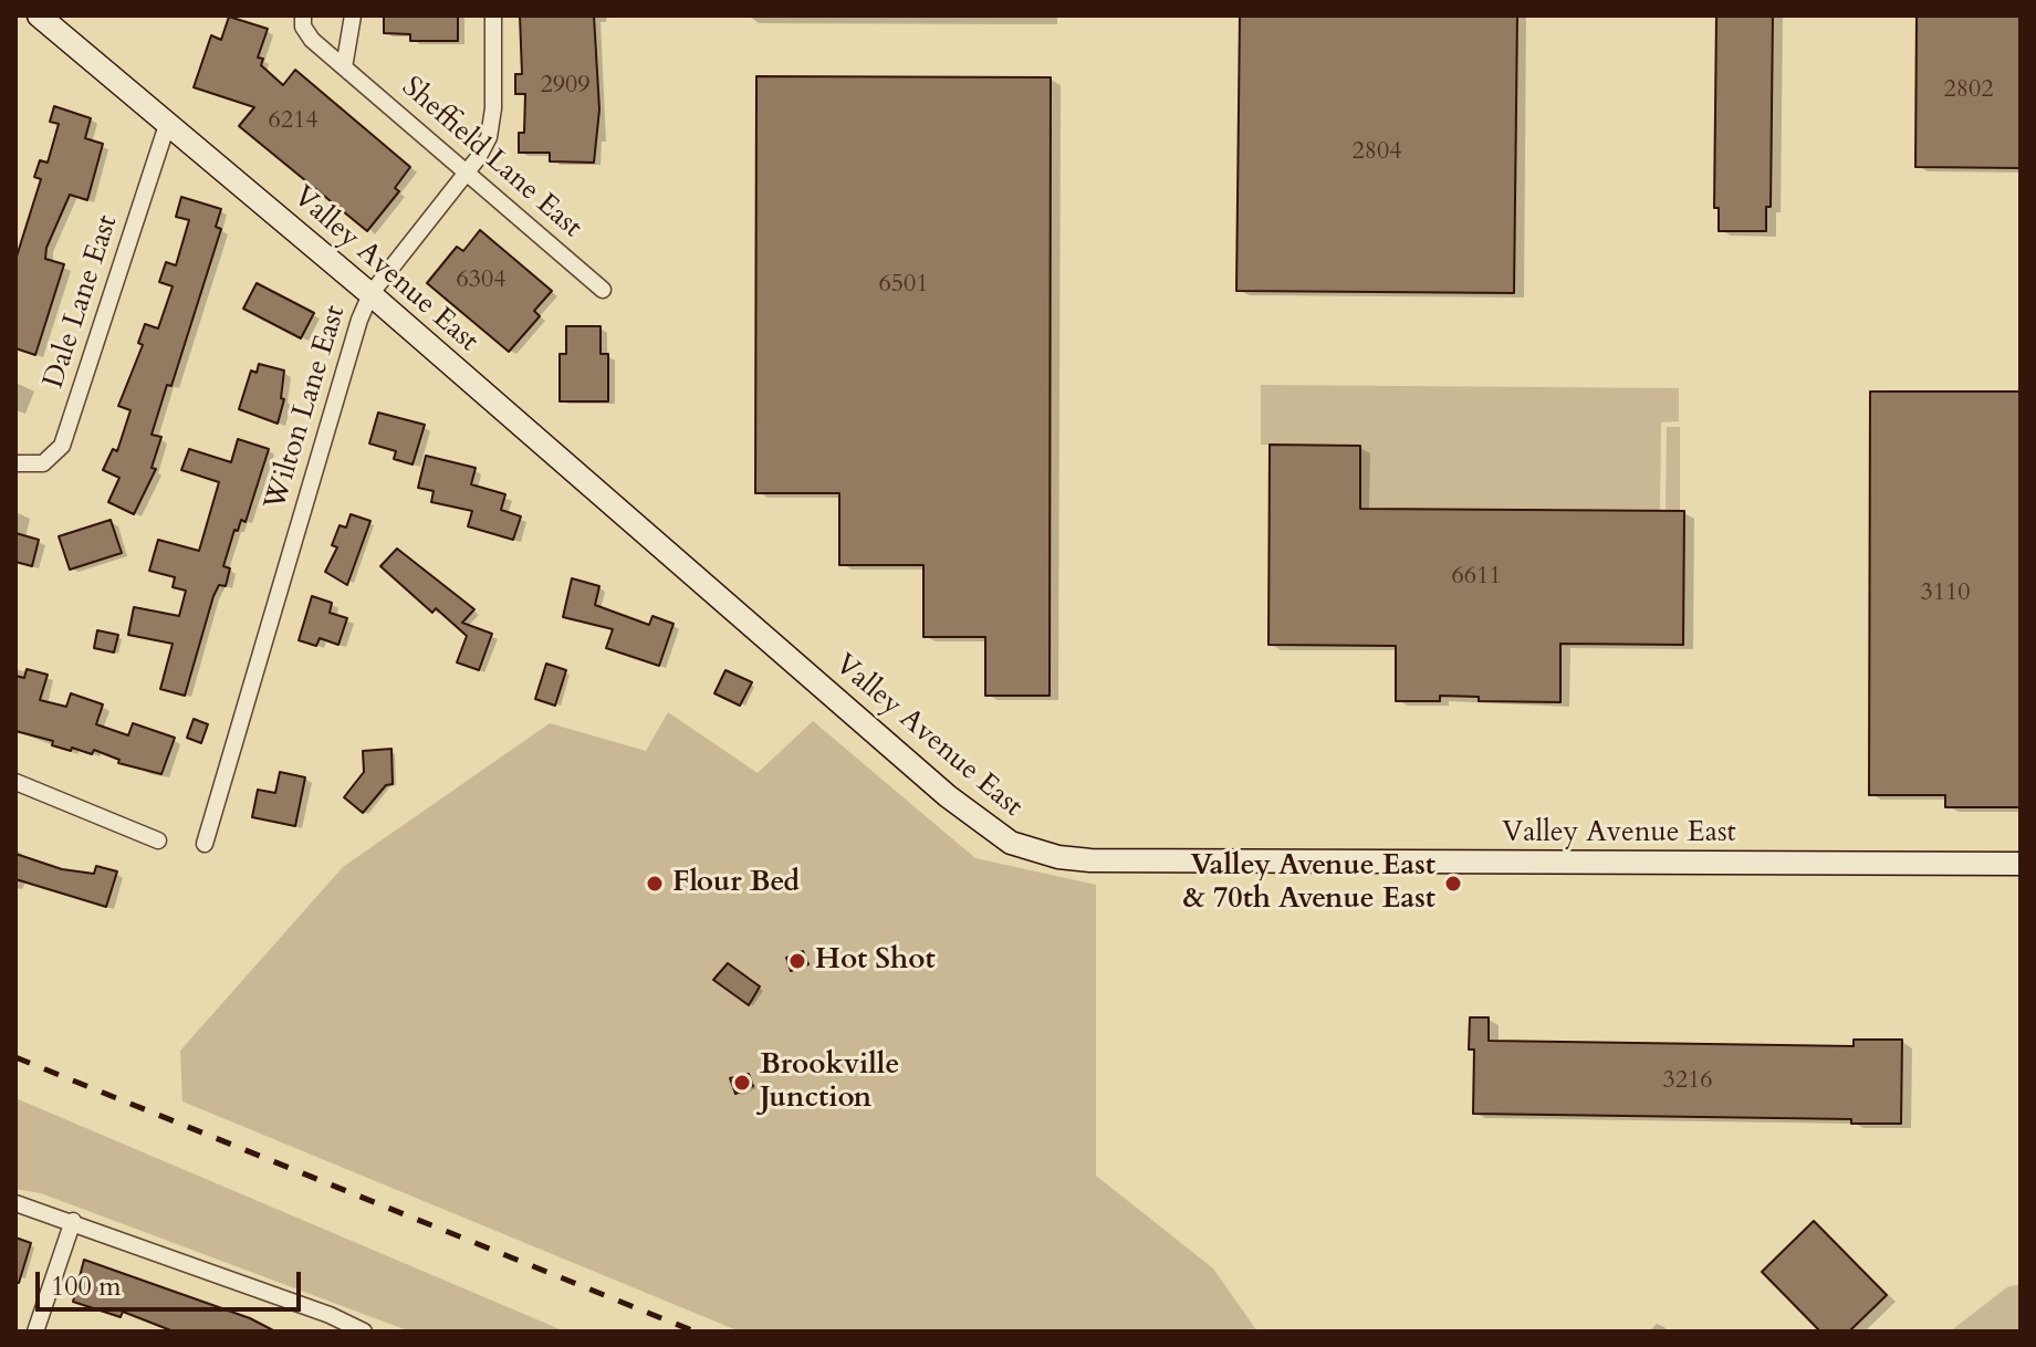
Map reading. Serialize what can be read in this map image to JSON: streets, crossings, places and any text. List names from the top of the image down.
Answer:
{
  "streets": {
    "main road": ["Valley Avenue East"],
    "street": ["Sheffield Lane East", "Dale Lane East", "Wilton Lane East"]
  },
  "crossings": [
    ["Sheffield Lane East", "Wilton Lane East"],
    ["Valley Avenue East", "Dale Lane East"],
    ["Valley Avenue East", "Wilton Lane East"]
  ],
  "places": [
    "Flour Bed",
    "Valley Avenue East & 70th Avenue East",
    "Hot Shot",
    "Brookville Junction"
  ],
  "house_numbers": [
    "2909",
    "2802",
    "6214",
    "2804",
    "6304",
    "6501",
    "6611",
    "3110",
    "3216"
  ],
  "scale_bar": "100 m"
}
